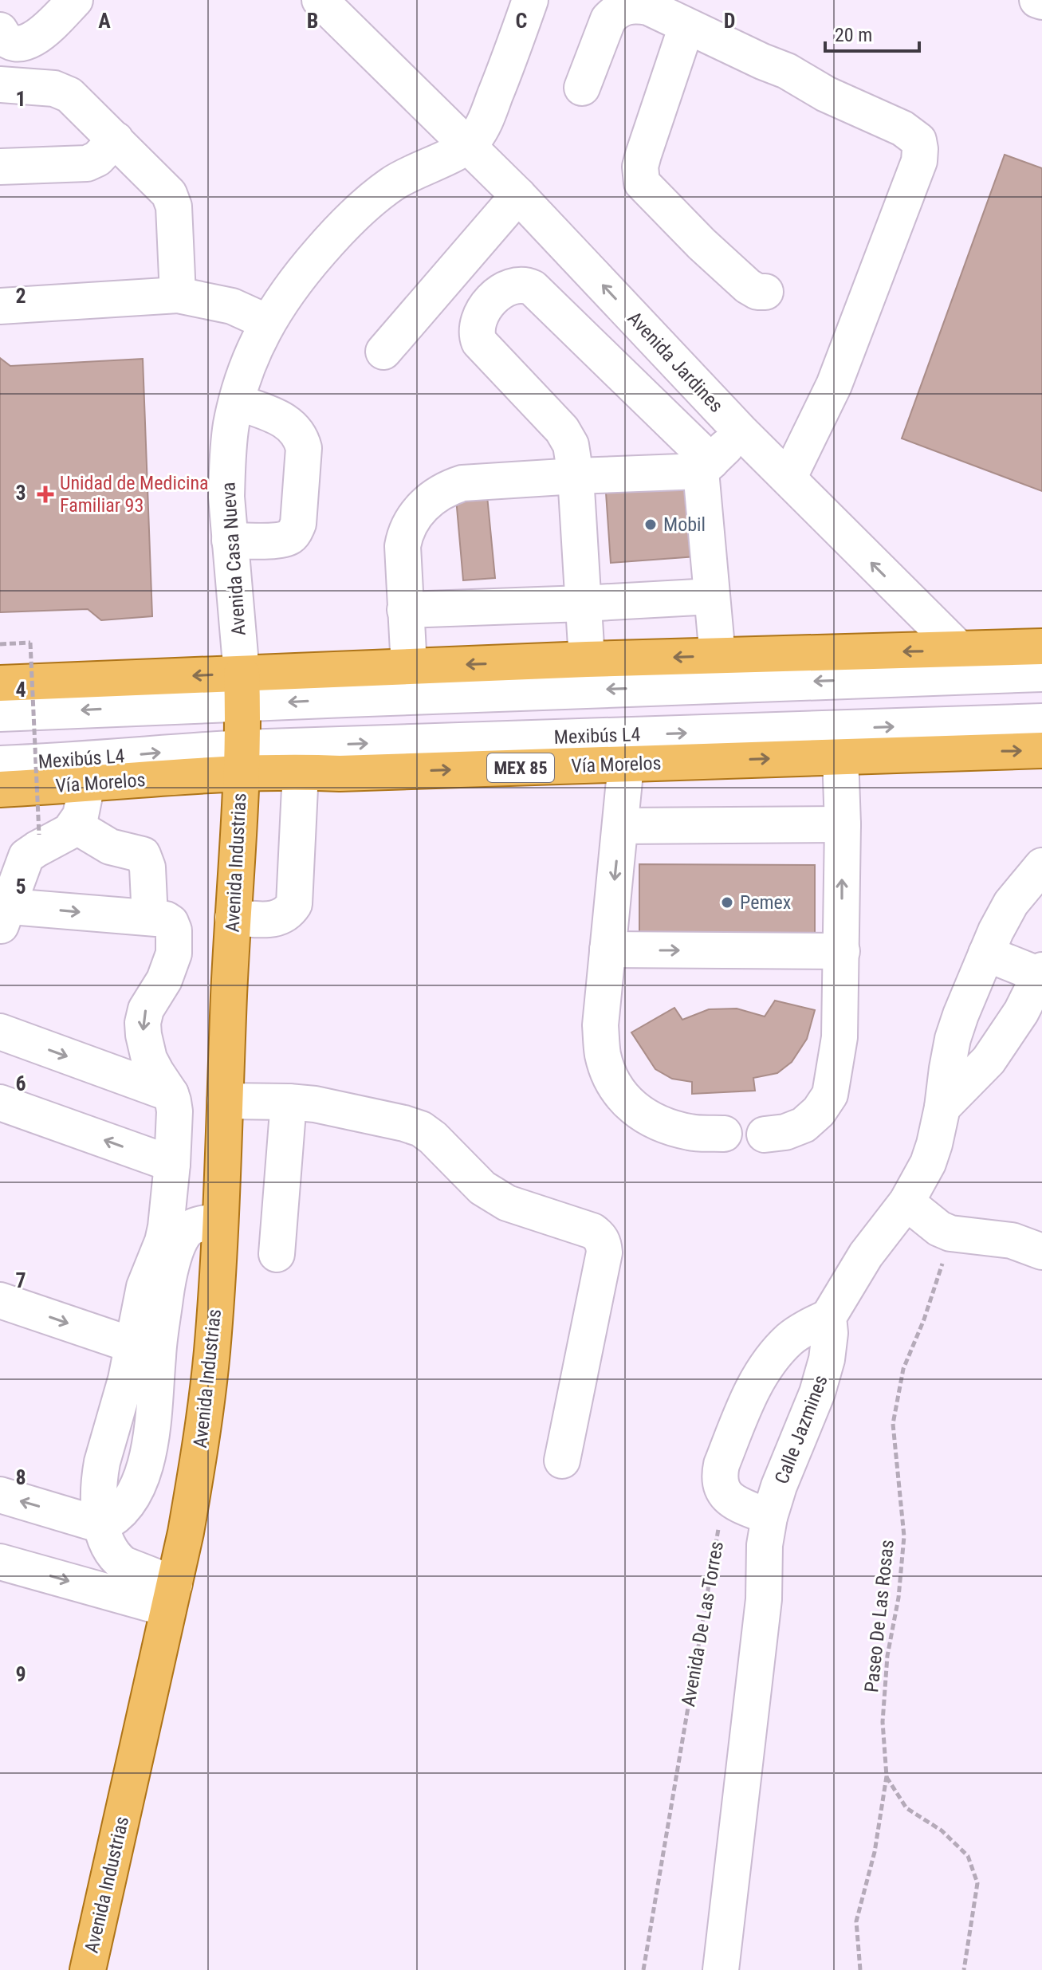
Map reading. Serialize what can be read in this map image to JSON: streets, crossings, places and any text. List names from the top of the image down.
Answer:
{
  "streets": {
    "main road": [
      "Avenida Casa Nueva",
      "Vía Morelos",
      "MEX 85",
      "Avenida Industrias"
    ],
    "street": ["Avenida Jardines", "Mexibús L4", "Calle Jazmines"],
    "path": ["Paseo De Las Rosas", "Avenida De Las Torres"]
  },
  "crossings": [
    ["Avenida Jardines", "Avenida Casa Nueva"],
    ["Avenida Casa Nueva", "Mexibús L4"],
    ["Avenida Casa Nueva", "Vía Morelos"],
    ["Avenida Casa Nueva", "Avenida Industrias"],
    ["Mexibús L4", "Vía Morelos"],
    ["Mexibús L4", "Avenida Industrias"],
    ["Vía Morelos", "Avenida Industrias"]
  ],
  "one_way": ["Avenida Jardines"],
  "places": {
    "health": ["Unidad de Medicina Familiar 93"],
    "other": ["Mobil", "Pemex"]
  },
  "scale_bar": "20 m",
  "grid": {
    "columns": [
      "A",
      "B",
      "C",
      "D"
    ],
    "rows": [
      "1",
      "2",
      "3",
      "4",
      "5",
      "6",
      "7",
      "8",
      "9"
    ]
  }
}
